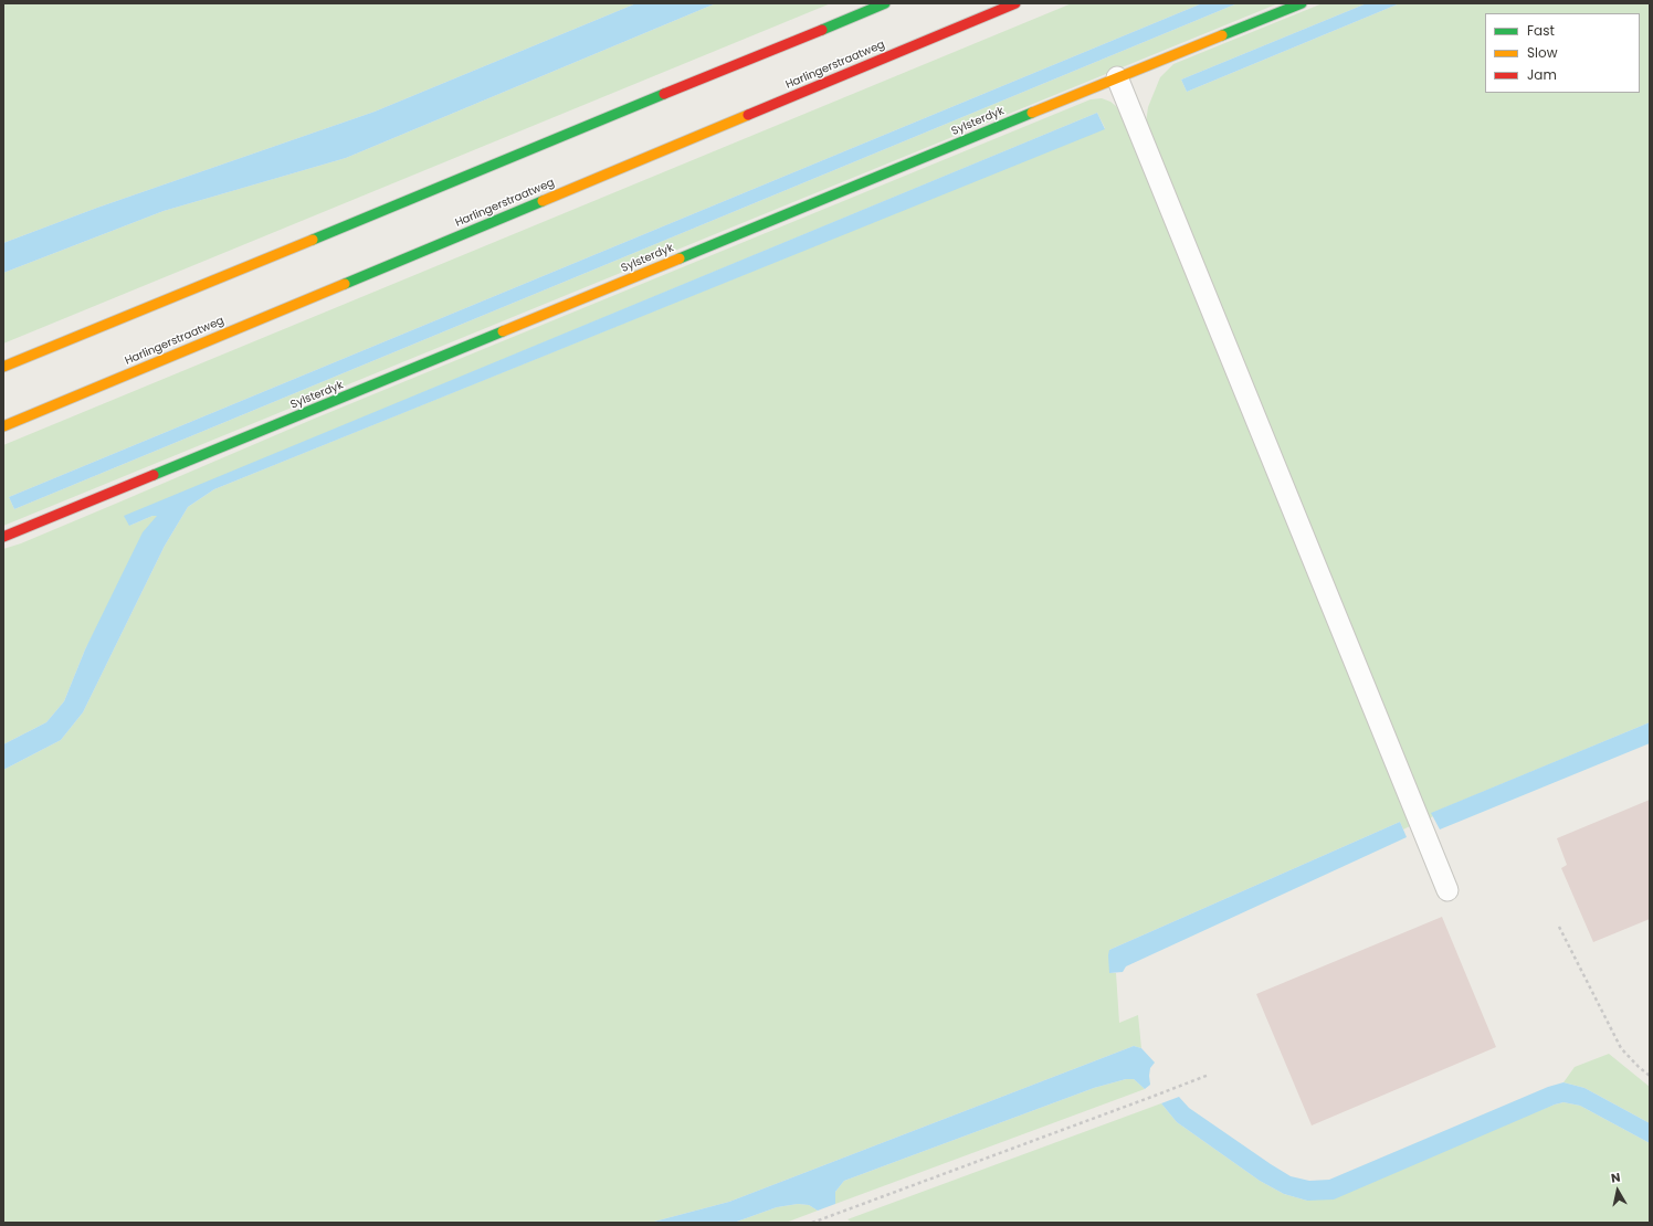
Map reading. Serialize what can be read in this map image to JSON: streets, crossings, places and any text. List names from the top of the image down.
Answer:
{
  "streets": {
    "main road": ["Harlingerstraatweg", "Sylsterdyk"]
  },
  "legend": ["Fast", "Slow", "Jam"],
  "north": "top"
}
